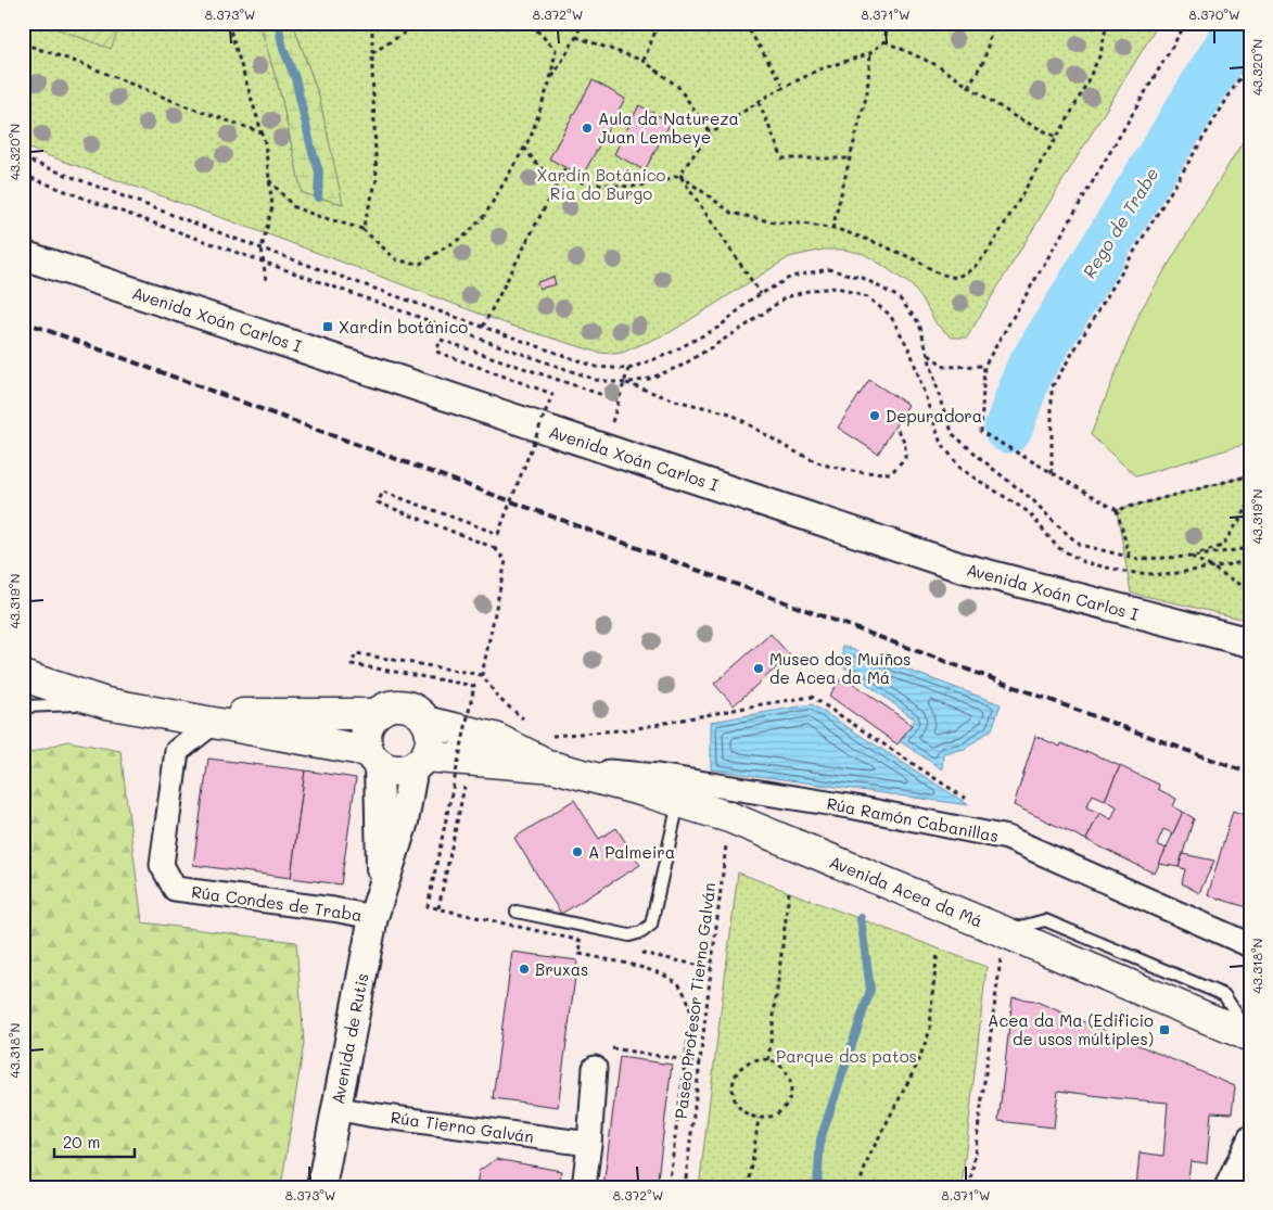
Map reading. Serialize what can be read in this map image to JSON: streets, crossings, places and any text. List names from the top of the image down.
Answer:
{
  "streets": {
    "main road": ["Avenida Acea da Má"],
    "street": [
      "Avenida Xoán Carlos I",
      "Rúa Ramón Cabanillas",
      "Rúa Condes de Traba",
      "Avenida de Rutis",
      "Rúa Tierno Galván"
    ],
    "path": ["Paseo Profesor Tierno Galván"]
  },
  "crossings": [
    ["Rúa Ramón Cabanillas", "Avenida Acea da Má"],
    ["Avenida Acea da Má", "Paseo Profesor Tierno Galván"],
    ["Rúa Condes de Traba", "Avenida de Rutis"],
    ["Avenida de Rutis", "Rúa Tierno Galván"]
  ],
  "water": ["Rego de Trabe"],
  "parks": ["Xardín Botánico Ría do Burgo", "Parque dos patos"],
  "places": {
    "other": [
      "Aula da Natureza Juan Lembeye",
      "Depuradora",
      "Museo dos Muíños de Acea da Má",
      "A Palmeira",
      "Bruxas"
    ],
    "transit": ["Xardín botánico", "Acea da Ma (Edificio de usos múltiples)"]
  },
  "scale_bar": "20 m",
  "coordinates": [
    "8.373°W",
    "8.372°W",
    "8.371°W",
    "8.370°W",
    "43.320°N",
    "43.319°N",
    "43.318°N"
  ]
}
